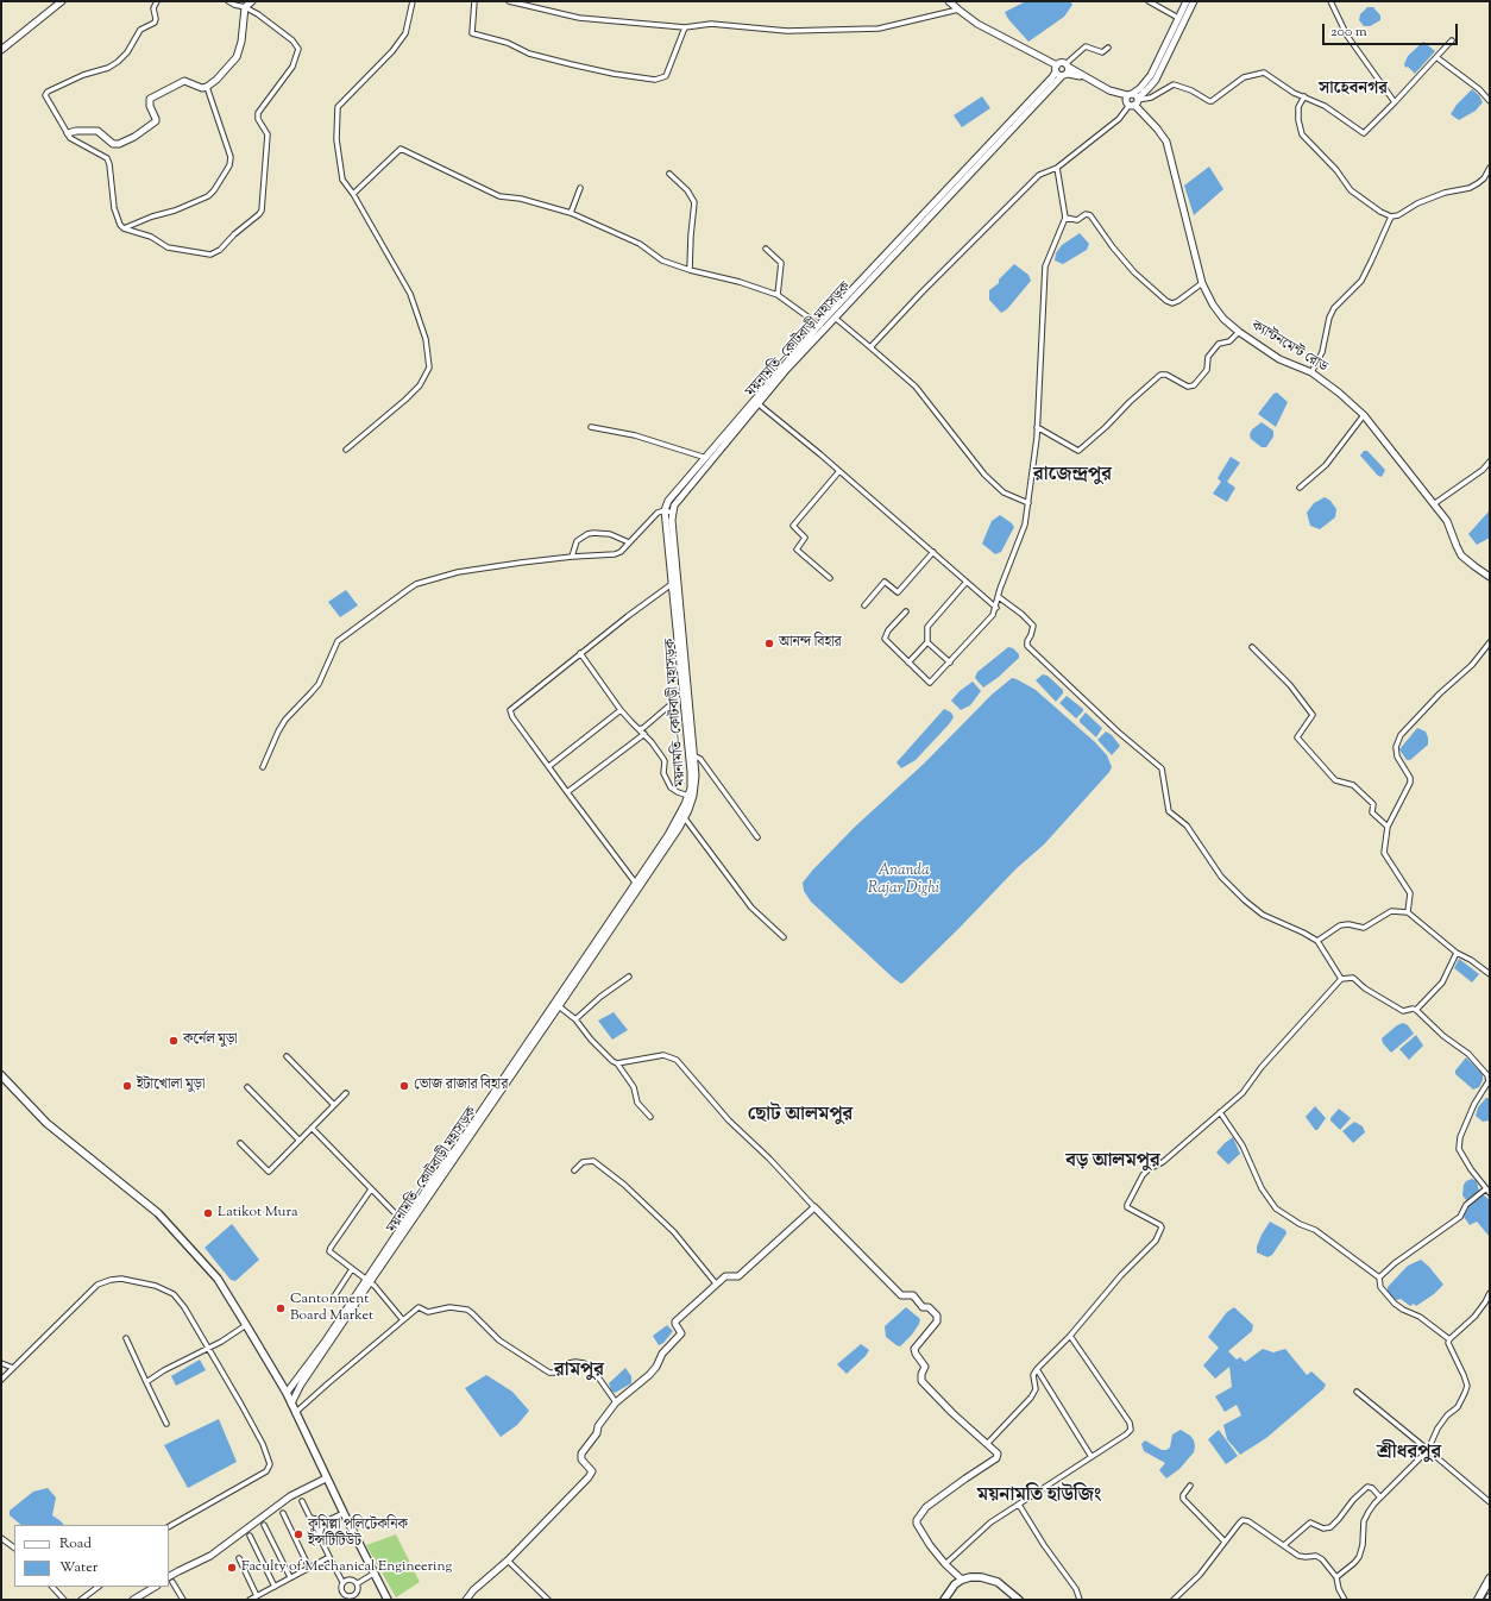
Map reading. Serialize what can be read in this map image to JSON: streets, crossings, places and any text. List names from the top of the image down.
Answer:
{
  "streets": {
    "main road": ["ময়নামতি–কোটবাড়ী মহাসড়ক", "ক্যান্টনমেন্ট রোড"]
  },
  "districts": [
    "সাহেবনগর",
    "রাজেন্দ্রপুর",
    "ছোট আলমপুর",
    "বড় আলমপুর",
    "রামপুর",
    "শ্রীধরপুর",
    "ময়নামতি হাউজিং"
  ],
  "water": ["Ananda Rajar Dighi"],
  "places": [
    "আনন্দ বিহার",
    "কর্নেল মুড়া",
    "ইটাখোলা মুড়া",
    "ভোজ রাজার বিহার",
    "Latikot Mura",
    "Cantonment Board Market",
    "কুমিল্লা পলিটেকনিক ইন্সটিটিউট",
    "Faculty of Mechanical Engineering"
  ],
  "legend": ["Road", "Water"],
  "scale_bar": "200 m"
}
